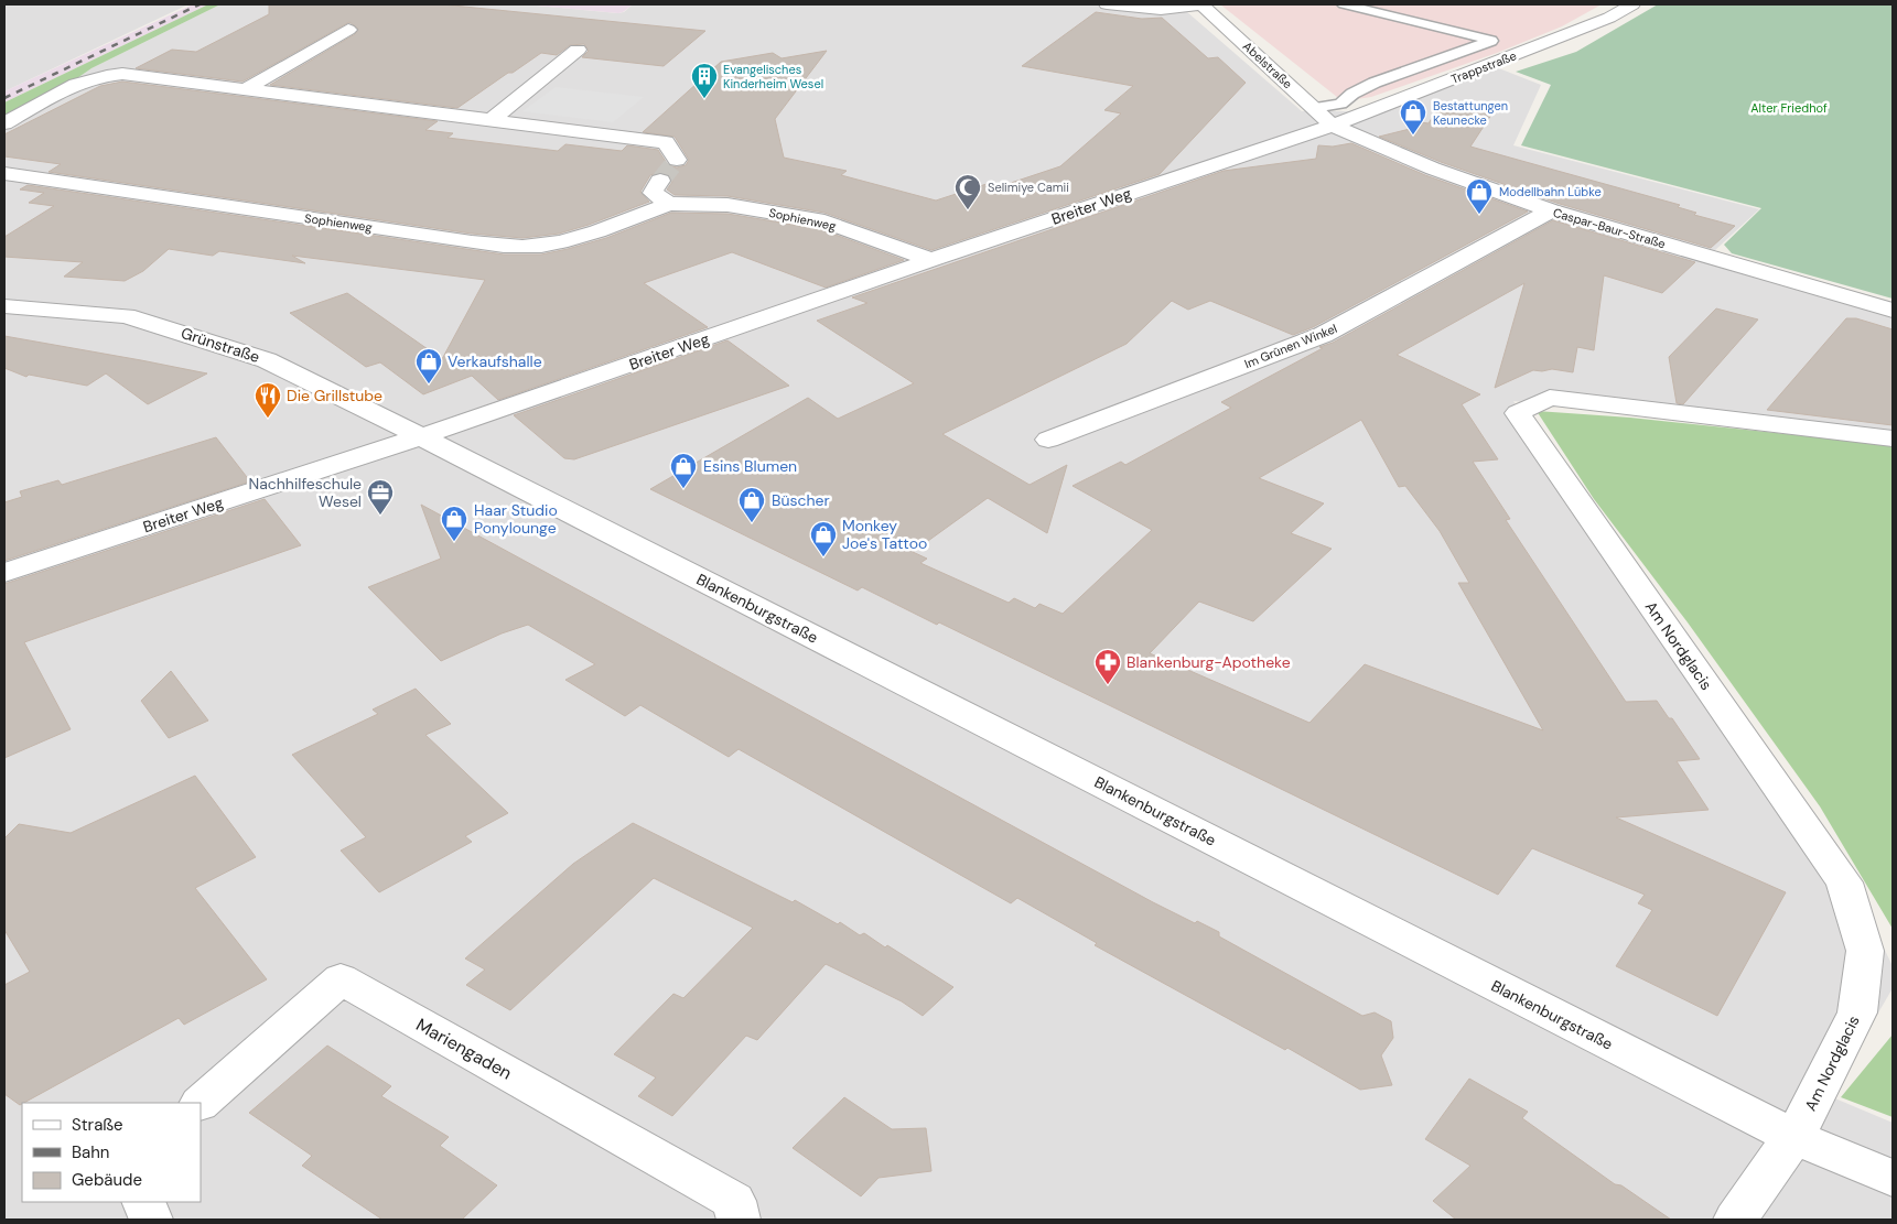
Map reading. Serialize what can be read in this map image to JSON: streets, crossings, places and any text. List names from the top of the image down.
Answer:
{
  "streets": {
    "street": [
      "Abelstraße",
      "Trappstraße",
      "Breiter Weg",
      "Sophienweg",
      "Caspar-Baur-Straße",
      "Grünstraße",
      "Im Grünen Winkel",
      "Blankenburgstraße",
      "Am Nordglacis",
      "Mariengaden"
    ]
  },
  "crossings": [
    ["Abelstraße", "Trappstraße"],
    ["Abelstraße", "Breiter Weg"],
    ["Abelstraße", "Caspar-Baur-Straße"],
    ["Trappstraße", "Breiter Weg"],
    ["Trappstraße", "Caspar-Baur-Straße"],
    ["Breiter Weg", "Sophienweg"],
    ["Breiter Weg", "Caspar-Baur-Straße"],
    ["Breiter Weg", "Grünstraße"],
    ["Breiter Weg", "Blankenburgstraße"],
    ["Caspar-Baur-Straße", "Im Grünen Winkel"],
    ["Grünstraße", "Blankenburgstraße"],
    ["Blankenburgstraße", "Am Nordglacis"]
  ],
  "parks": ["Alter Friedhof"],
  "places": {
    "building": ["Evangelisches Kinderheim Wesel"],
    "shop": [
      "Bestattungen Keunecke",
      "Modellbahn Lübke",
      "Verkaufshalle",
      "Esins Blumen",
      "Büscher",
      "Haar Studio Ponylounge",
      "Monkey Joe's Tattoo"
    ],
    "mosque": ["Selimiye Camii"],
    "restaurant": ["Die Grillstube"],
    "office": ["Nachhilfeschule Wesel"],
    "pharmacy": ["Blankenburg-Apotheke"]
  },
  "legend": ["Straße", "Bahn", "Gebäude"]
}
